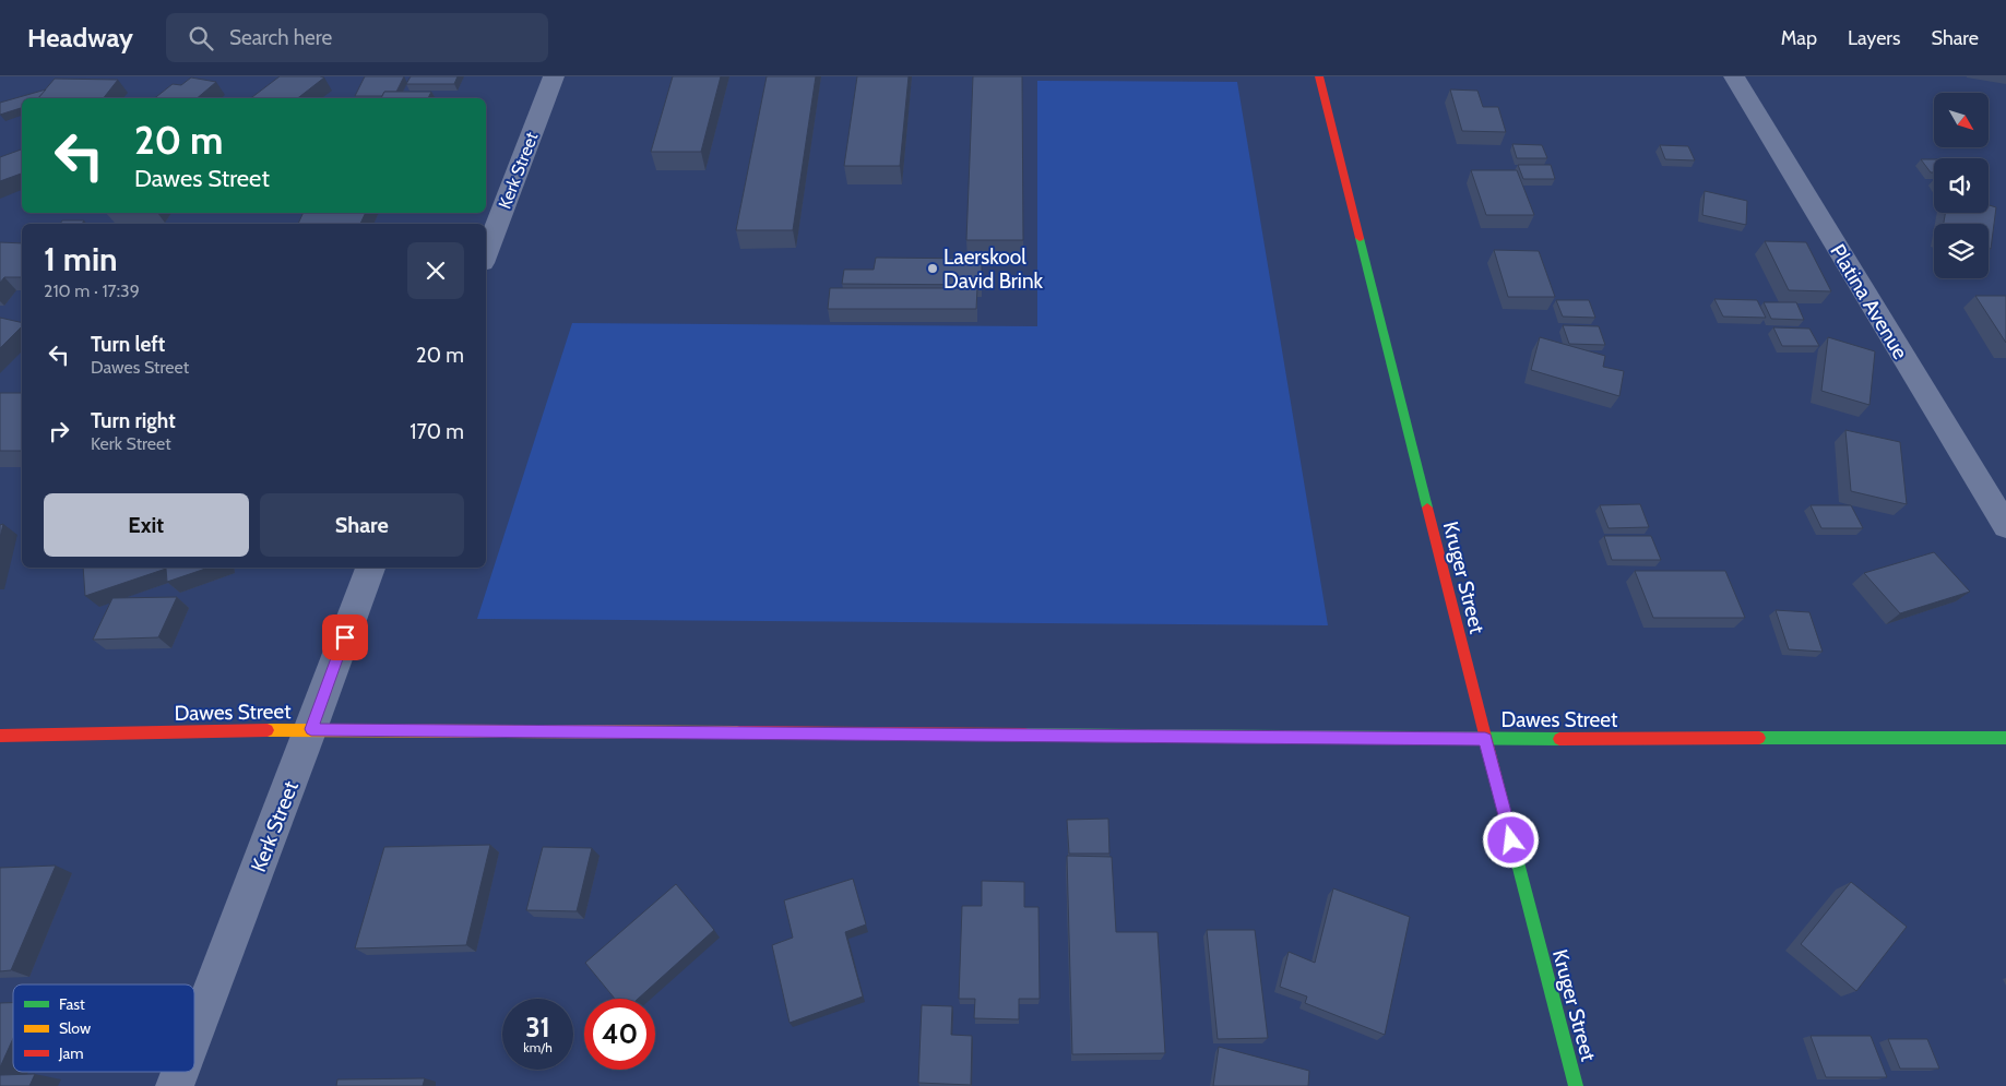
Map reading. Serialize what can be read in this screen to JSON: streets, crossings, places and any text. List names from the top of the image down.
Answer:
{
  "streets": {
    "street": [
      "Kerk Street",
      "Platina Avenue",
      "Kruger Street",
      "Dawes Street"
    ]
  },
  "crossings": [
    ["Kerk Street", "Dawes Street"],
    ["Kruger Street", "Dawes Street"]
  ],
  "places": ["Laerskool David Brink"],
  "legend": ["Fast", "Slow", "Jam"],
  "north": "bottom right",
  "page": {
    "header": "Headway",
    "search": "Search here",
    "nav": ["Map", "Layers", "Share"],
    "turn": ["20 m", "Dawes Street"],
    "heading": ["1 min", "210 m · 17:39"],
    "list": [
      {
        "name": "Turn left",
        "note": "Dawes Street",
        "value": "20 m"
      },
      {
        "name": "Turn right",
        "note": "Kerk Street",
        "value": "170 m"
      }
    ],
    "buttons": ["Exit", "Share"],
    "speed": "31 km/h",
    "limit": "40"
  }
}
